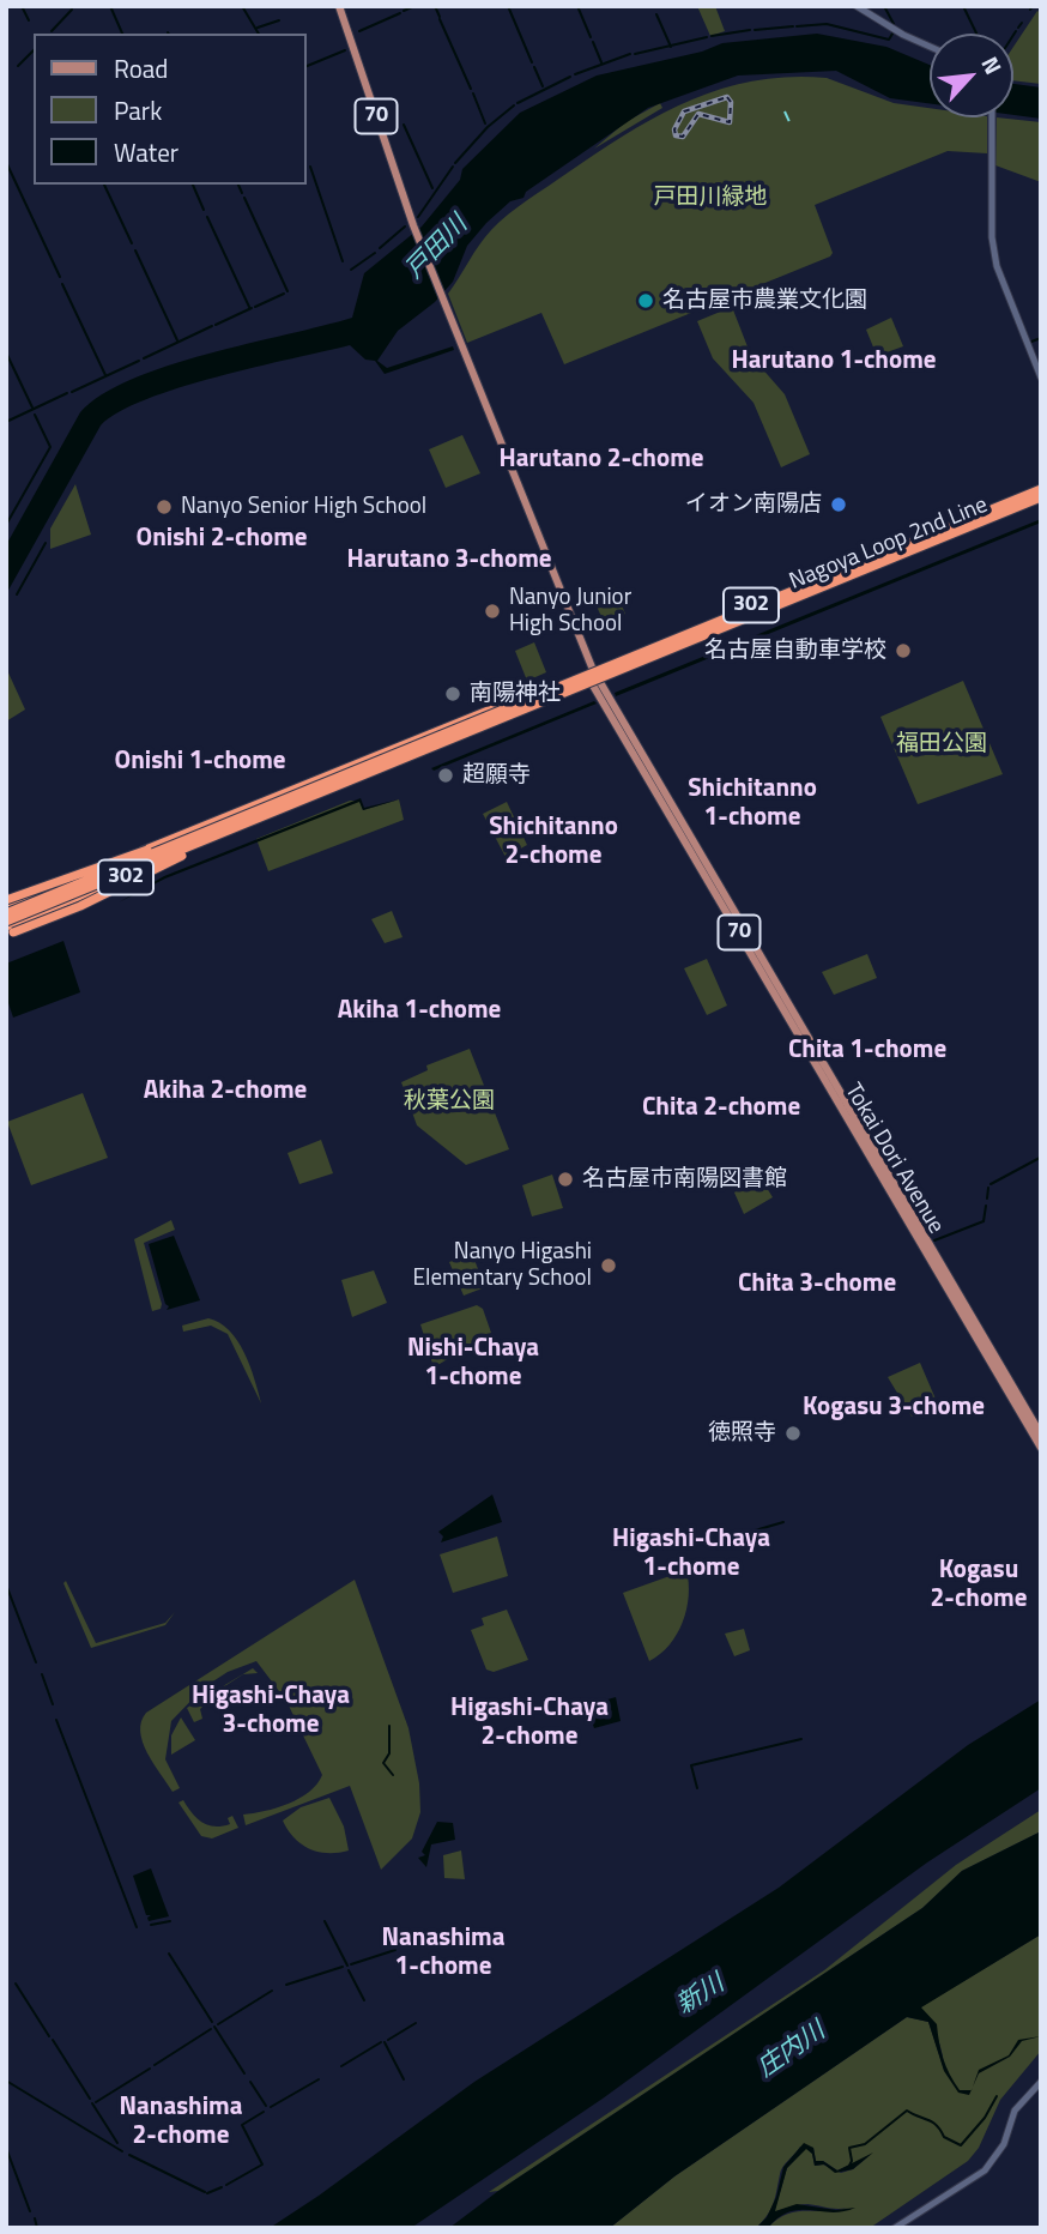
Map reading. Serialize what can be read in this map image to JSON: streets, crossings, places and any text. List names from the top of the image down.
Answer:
{
  "streets": {
    "highway": ["Nagoya Loop 2nd Line", "302"],
    "main road": ["70", "Tokai Dori Avenue"]
  },
  "crossings": [
    ["Nagoya Loop 2nd Line", "Tokai Dori Avenue"]
  ],
  "districts": [
    "Harutano 1-chome",
    "Harutano 2-chome",
    "Onishi 2-chome",
    "Harutano 3-chome",
    "Onishi 1-chome",
    "Shichitanno 1-chome",
    "Shichitanno 2-chome",
    "Akiha 1-chome",
    "Chita 1-chome",
    "Akiha 2-chome",
    "Chita 2-chome",
    "Chita 3-chome",
    "Nishi-Chaya 1-chome",
    "Kogasu 3-chome",
    "Higashi-Chaya 1-chome",
    "Kogasu 2-chome",
    "Higashi-Chaya 3-chome",
    "Higashi-Chaya 2-chome",
    "Nanashima 1-chome",
    "Nanashima 2-chome"
  ],
  "water": ["戸田川", "新川", "庄内川"],
  "parks": ["戸田川緑地", "福田公園", "秋葉公園"],
  "places": [
    "名古屋市農業文化園",
    "イオン南陽店",
    "Nanyo Senior High School",
    "Nanyo Junior High School",
    "名古屋自動車学校",
    "南陽神社",
    "超願寺",
    "名古屋市南陽図書館",
    "Nanyo Higashi Elementary School",
    "徳照寺"
  ],
  "legend": ["Road", "Park", "Water"],
  "north": "top right"
}
